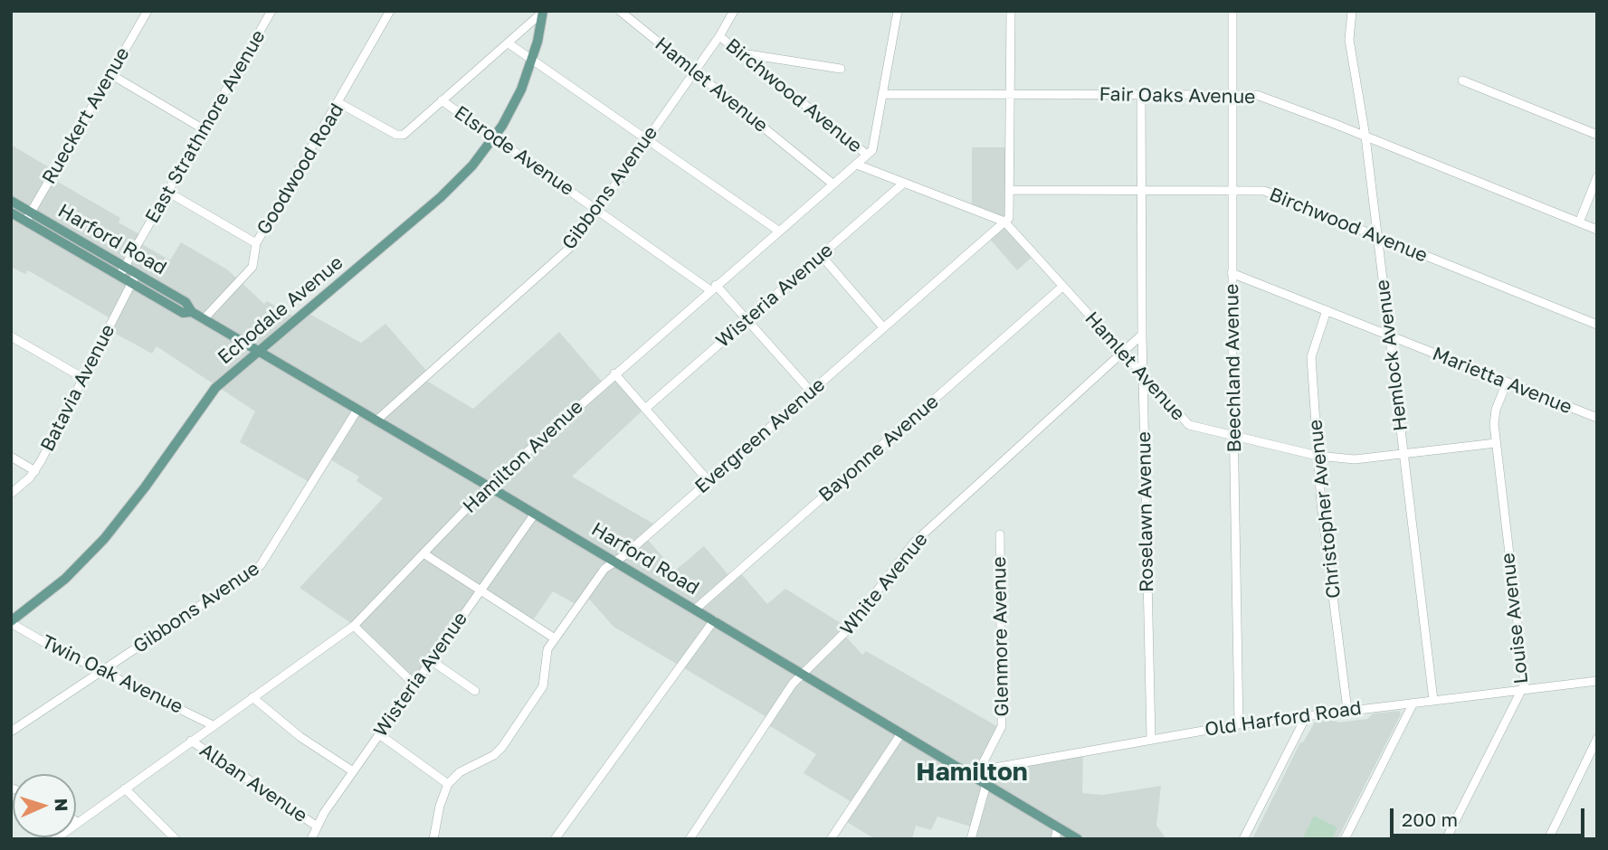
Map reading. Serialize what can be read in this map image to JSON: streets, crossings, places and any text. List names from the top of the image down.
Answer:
{
  "streets": {
    "main road": ["Harford Road", "Echodale Avenue"],
    "street": [
      "Hamlet Avenue",
      "Birchwood Avenue",
      "Fair Oaks Avenue",
      "Rueckert Avenue",
      "East Strathmore Avenue",
      "Elsrode Avenue",
      "Goodwood Road",
      "Gibbons Avenue",
      "Wisteria Avenue",
      "Hemlock Avenue",
      "Beechland Avenue",
      "Marietta Avenue",
      "Batavia Avenue",
      "Evergreen Avenue",
      "Bayonne Avenue",
      "Hamilton Avenue",
      "Christopher Avenue",
      "Roselawn Avenue",
      "White Avenue",
      "Louise Avenue",
      "Glenmore Avenue",
      "Twin Oak Avenue",
      "Old Harford Road",
      "Alban Avenue"
    ]
  },
  "crossings": [
    ["Hamlet Avenue", "Gibbons Avenue"],
    ["Hamlet Avenue", "Wisteria Avenue"],
    ["Hamlet Avenue", "Hemlock Avenue"],
    ["Hamlet Avenue", "Beechland Avenue"],
    ["Hamlet Avenue", "Evergreen Avenue"],
    ["Hamlet Avenue", "Bayonne Avenue"],
    ["Hamlet Avenue", "Hamilton Avenue"],
    ["Hamlet Avenue", "Christopher Avenue"],
    ["Hamlet Avenue", "Roselawn Avenue"],
    ["Hamlet Avenue", "White Avenue"],
    ["Hamlet Avenue", "Louise Avenue"],
    ["Birchwood Avenue", "Gibbons Avenue"],
    ["Birchwood Avenue", "Hemlock Avenue"],
    ["Birchwood Avenue", "Beechland Avenue"],
    ["Birchwood Avenue", "Hamilton Avenue"],
    ["Birchwood Avenue", "Roselawn Avenue"],
    ["Fair Oaks Avenue", "Hemlock Avenue"],
    ["Fair Oaks Avenue", "Beechland Avenue"],
    ["Fair Oaks Avenue", "Hamilton Avenue"],
    ["Fair Oaks Avenue", "Roselawn Avenue"],
    ["Rueckert Avenue", "Harford Road"],
    ["East Strathmore Avenue", "Harford Road"],
    ["Elsrode Avenue", "Gibbons Avenue"],
    ["Elsrode Avenue", "Wisteria Avenue"],
    ["Elsrode Avenue", "Echodale Avenue"],
    ["Elsrode Avenue", "Evergreen Avenue"],
    ["Elsrode Avenue", "Hamilton Avenue"],
    ["Goodwood Road", "Harford Road"],
    ["Gibbons Avenue", "Harford Road"],
    ["Gibbons Avenue", "Twin Oak Avenue"],
    ["Harford Road", "Wisteria Avenue"],
    ["Harford Road", "Echodale Avenue"],
    ["Harford Road", "Batavia Avenue"],
    ["Harford Road", "Evergreen Avenue"],
    ["Harford Road", "Bayonne Avenue"],
    ["Harford Road", "Hamilton Avenue"],
    ["Harford Road", "White Avenue"],
    ["Harford Road", "Glenmore Avenue"],
    ["Harford Road", "Old Harford Road"],
    ["Wisteria Avenue", "Alban Avenue"],
    ["Echodale Avenue", "Twin Oak Avenue"],
    ["Hemlock Avenue", "Marietta Avenue"],
    ["Hemlock Avenue", "Old Harford Road"],
    ["Beechland Avenue", "Marietta Avenue"],
    ["Beechland Avenue", "Old Harford Road"],
    ["Marietta Avenue", "Christopher Avenue"],
    ["Marietta Avenue", "Louise Avenue"],
    ["Hamilton Avenue", "Twin Oak Avenue"],
    ["Hamilton Avenue", "Alban Avenue"],
    ["Christopher Avenue", "Old Harford Road"],
    ["Roselawn Avenue", "White Avenue"],
    ["Roselawn Avenue", "Old Harford Road"],
    ["Louise Avenue", "Old Harford Road"],
    ["Glenmore Avenue", "Old Harford Road"]
  ],
  "districts": ["Hamilton"],
  "scale_bar": "200 m",
  "north": "right"
}
